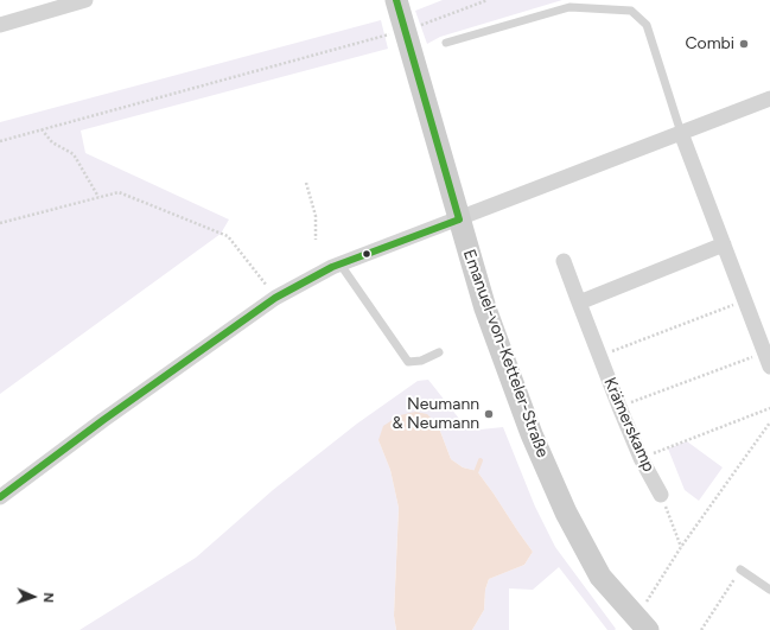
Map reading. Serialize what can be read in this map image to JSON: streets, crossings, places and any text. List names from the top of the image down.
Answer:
{
  "streets": {
    "main road": ["Emanuel-von-Ketteler-Straße"],
    "street": ["Krämerskamp"]
  },
  "places": ["Combi", "Neumann & Neumann"],
  "north": "right"
}
